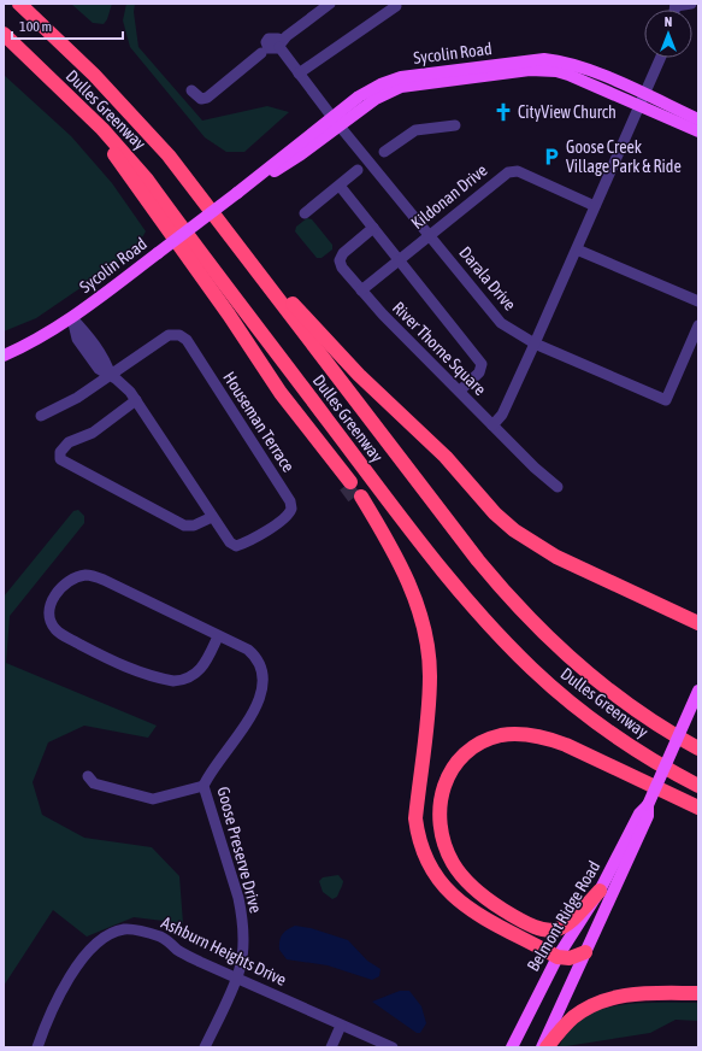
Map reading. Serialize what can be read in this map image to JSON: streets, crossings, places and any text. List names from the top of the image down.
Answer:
{
  "streets": {
    "highway": ["Dulles Greenway"],
    "main road": ["Sycolin Road", "Belmont Ridge Road"],
    "street": [
      "Kildonan Drive",
      "Darala Drive",
      "River Thorne Square",
      "Houseman Terrace",
      "Goose Preserve Drive",
      "Ashburn Heights Drive"
    ]
  },
  "crossings": [
    ["Sycolin Road", "Darala Drive"],
    ["Sycolin Road", "Houseman Terrace"],
    ["Kildonan Drive", "Darala Drive"],
    ["Kildonan Drive", "River Thorne Square"],
    ["Goose Preserve Drive", "Ashburn Heights Drive"]
  ],
  "places": {
    "church": ["CityView Church"],
    "parking": ["Goose Creek Village Park & Ride"]
  },
  "scale_bar": "100 m",
  "north": "top"
}
